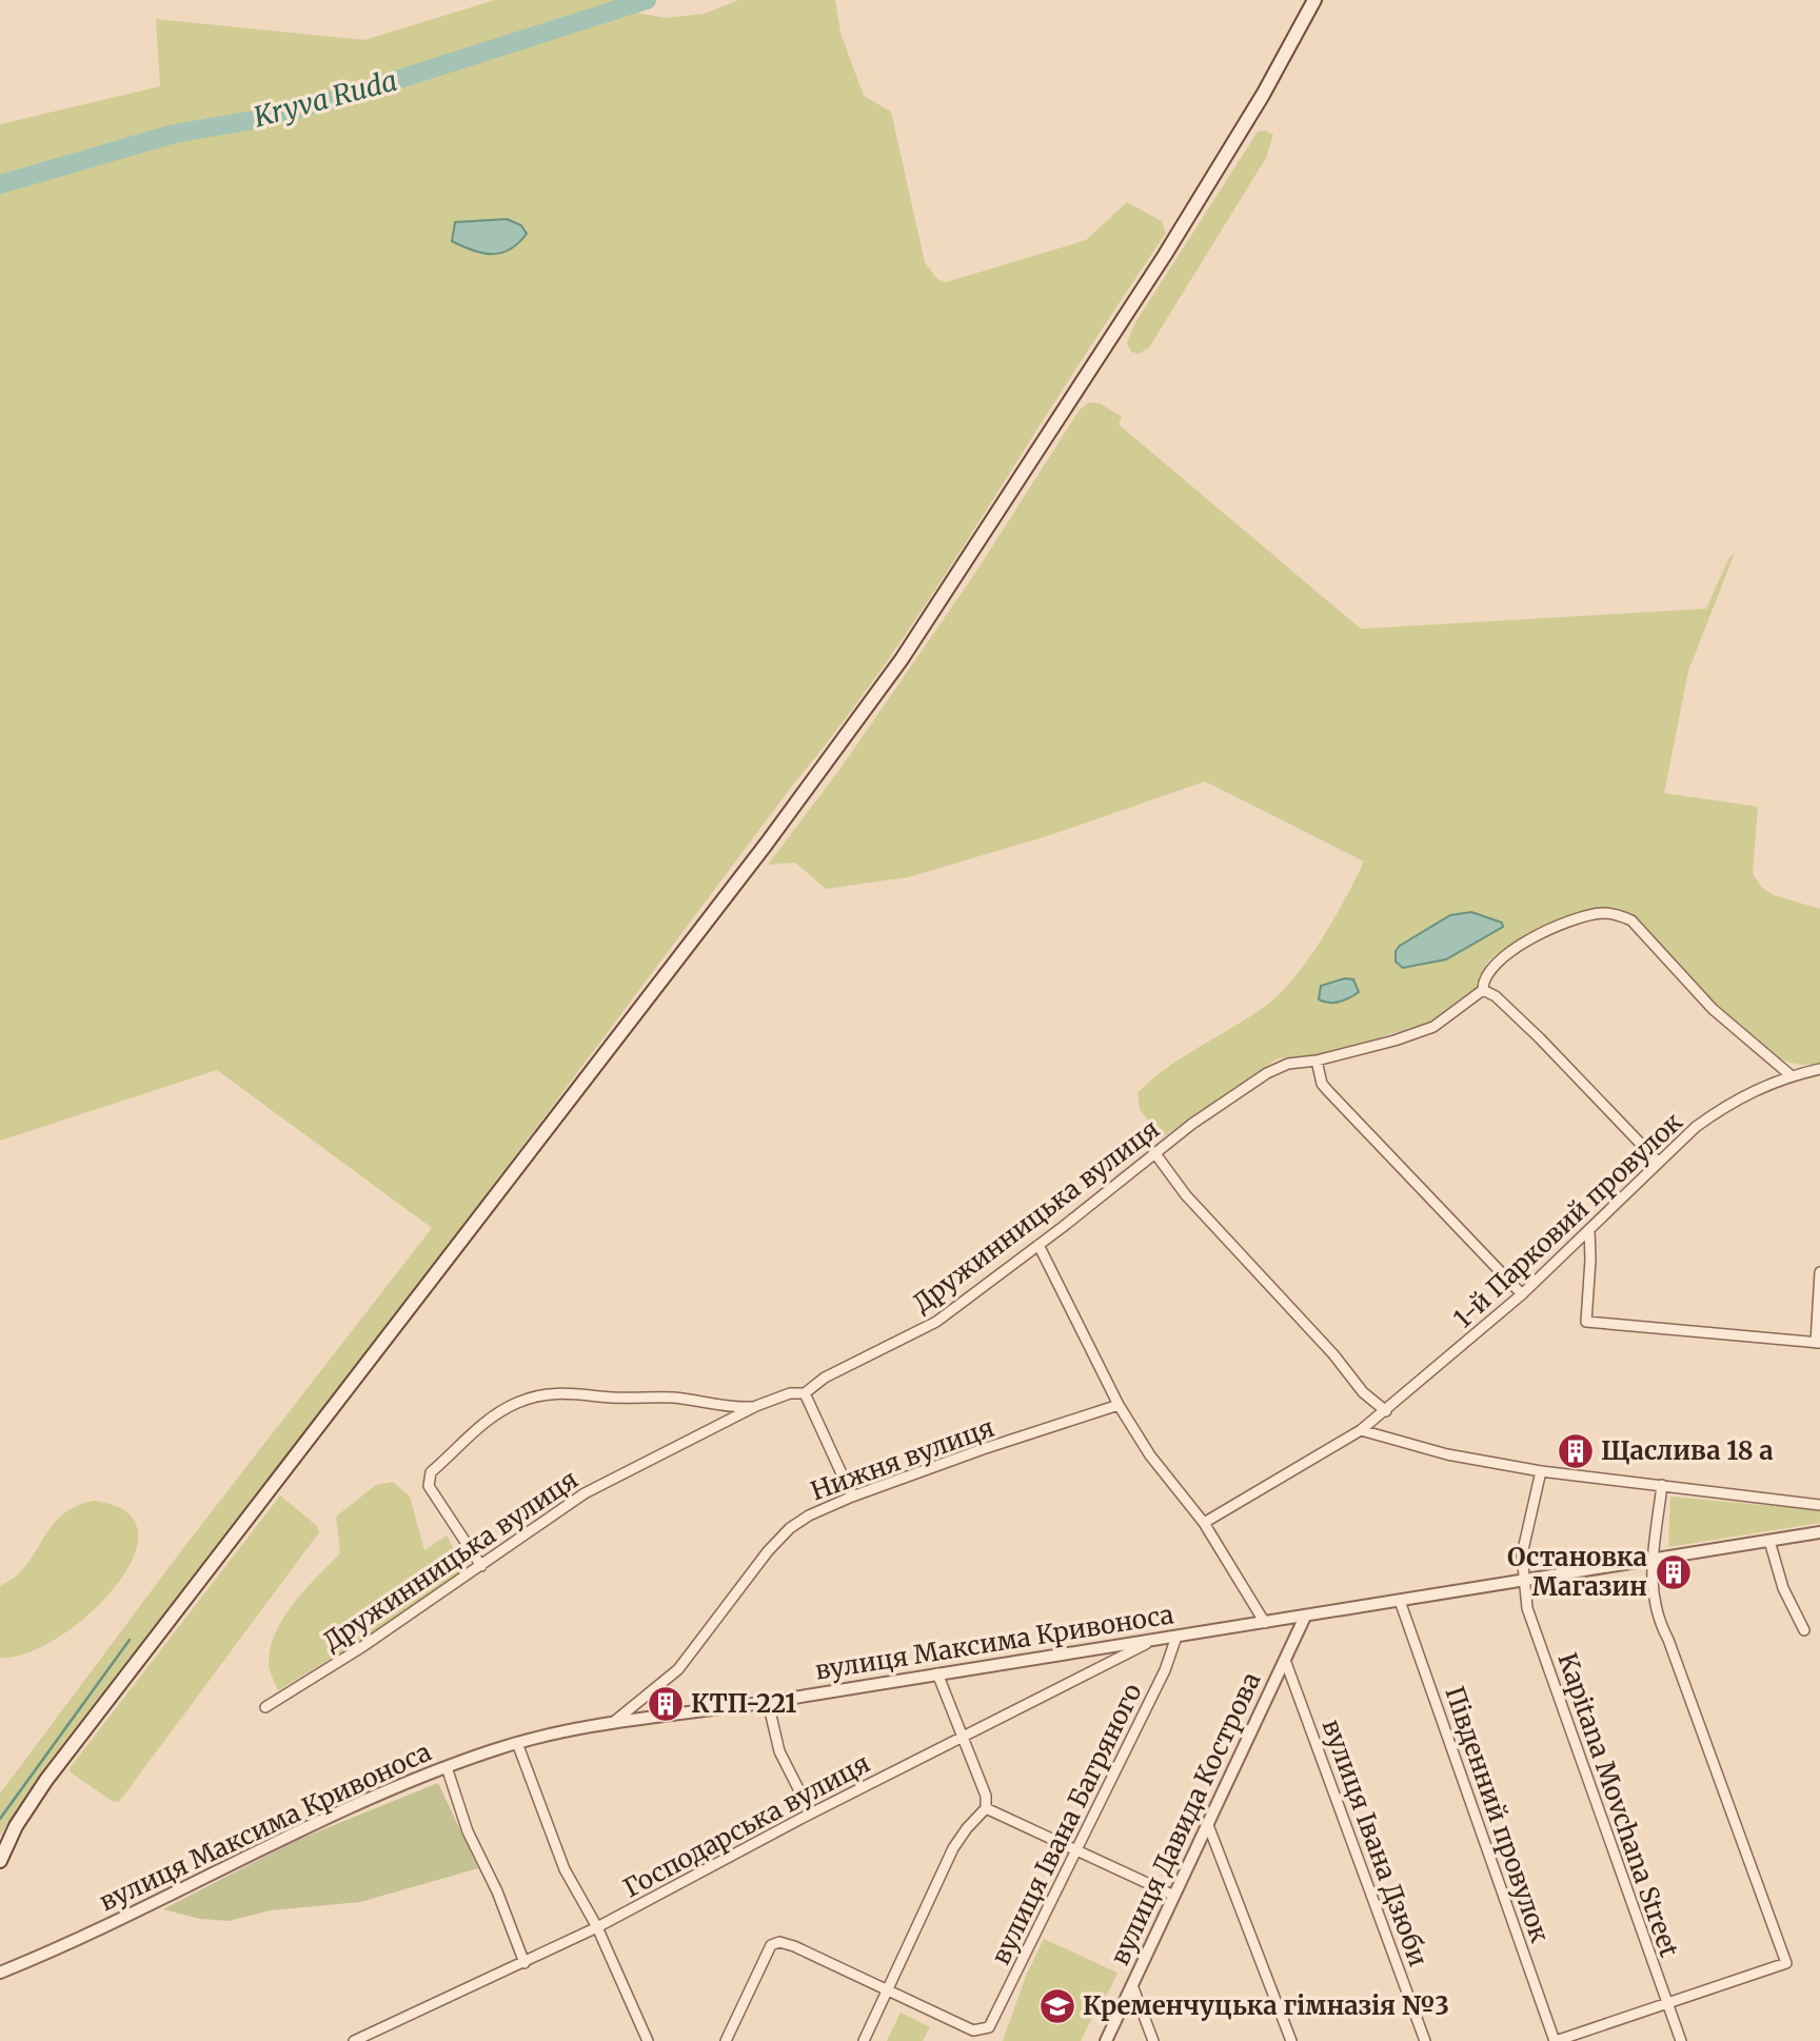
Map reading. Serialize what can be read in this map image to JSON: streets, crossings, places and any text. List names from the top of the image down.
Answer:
{
  "streets": {
    "street": [
      "Дружинницька вулиця",
      "1-й Парковий провулок",
      "Нижня вулиця",
      "вулиця Максима Кривоноса",
      "Kapitana Movchana Street",
      "Південний провулок",
      "вулиця Давида Кострова",
      "вулиця Івана Багряного",
      "Господарська вулиця",
      "вулиця Івана Дзюби"
    ]
  },
  "crossings": [
    ["Дружинницька вулиця", "1-й Парковий провулок"],
    ["Нижня вулиця", "вулиця Максима Кривоноса"],
    ["вулиця Максима Кривоноса", "Kapitana Movchana Street"],
    ["вулиця Максима Кривоноса", "Південний провулок"],
    ["вулиця Максима Кривоноса", "вулиця Давида Кострова"],
    ["вулиця Максима Кривоноса", "вулиця Івана Багряного"],
    ["вулиця Максима Кривоноса", "Господарська вулиця"],
    ["вулиця Давида Кострова", "вулиця Івана Дзюби"]
  ],
  "water": ["Kryva Ruda"],
  "places": {
    "building": ["Щаслива 18 а", "Остановка Магазин", "КТП-221"],
    "school or university": ["Кременчуцька гімназія №3"]
  }
}
